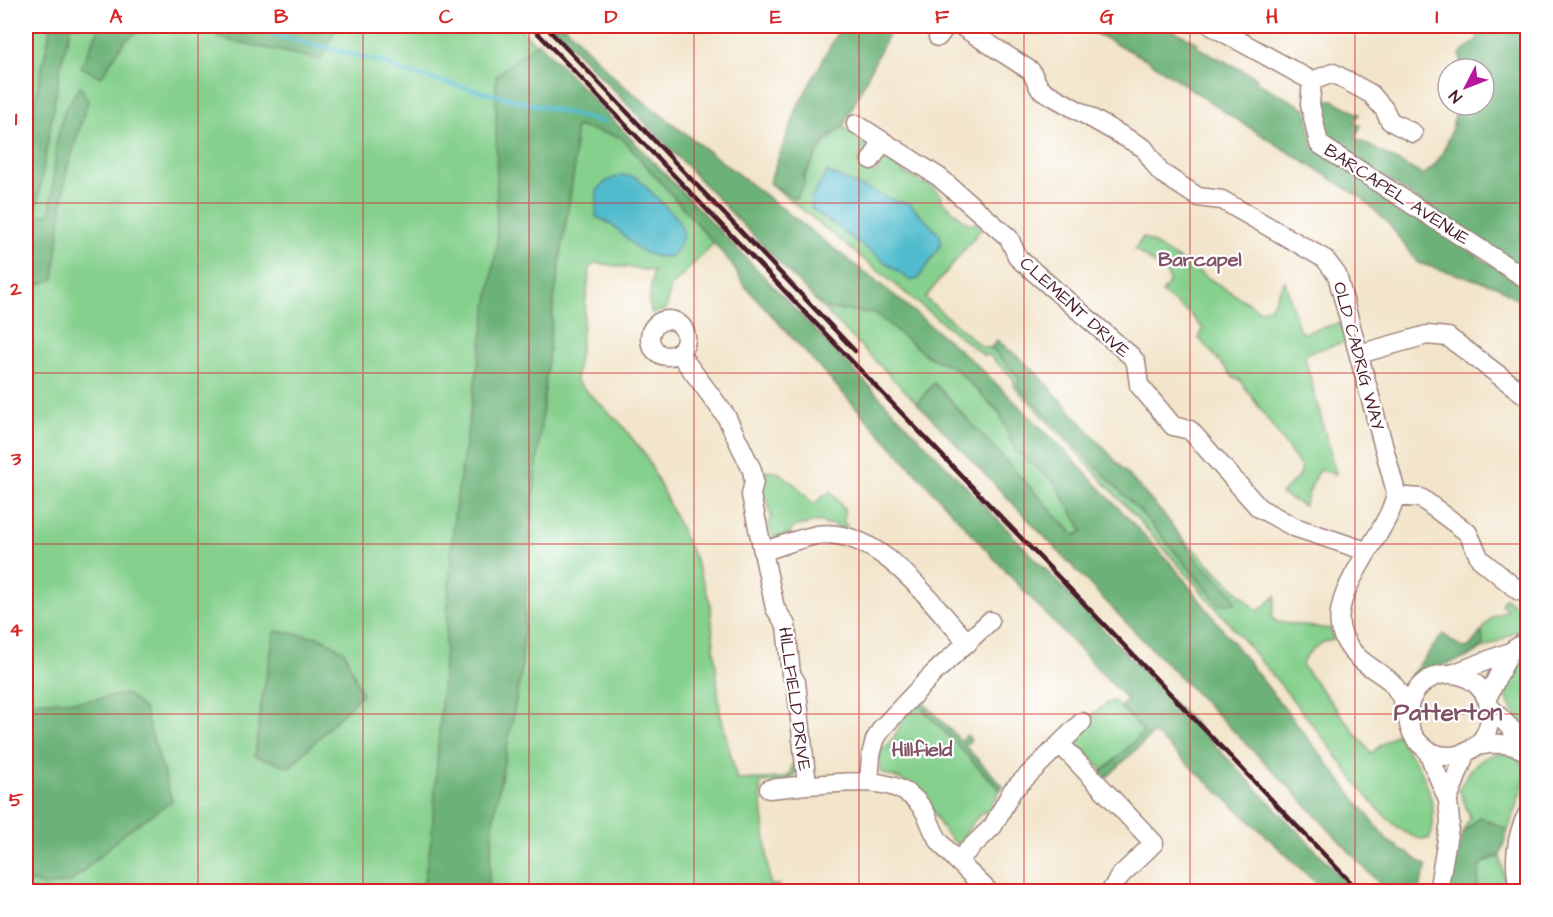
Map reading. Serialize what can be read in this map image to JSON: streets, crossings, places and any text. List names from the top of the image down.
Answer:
{
  "streets": {
    "street": [
      "BARCAPEL AVENUE",
      "CLEMENT DRIVE",
      "OLD CADRIG WAY",
      "HILLFIELD DRIVE"
    ]
  },
  "districts": ["Barcapel", "Patterton", "Hillfield"],
  "north": "bottom left",
  "grid": {
    "columns": [
      "A",
      "B",
      "C",
      "D",
      "E",
      "F",
      "G",
      "H",
      "I"
    ],
    "rows": [
      "1",
      "2",
      "3",
      "4",
      "5"
    ]
  }
}
